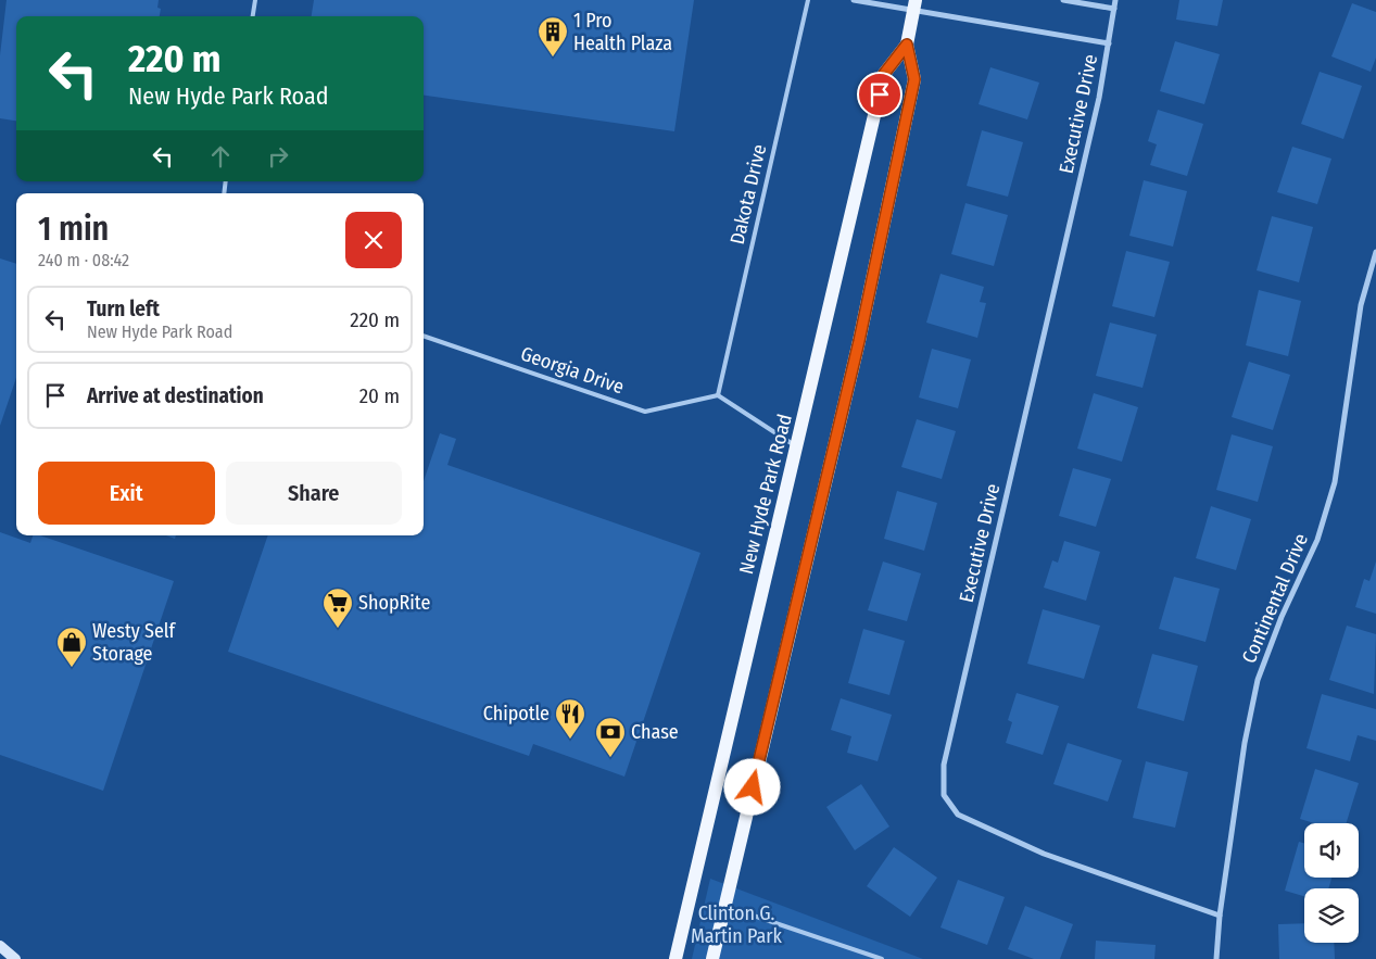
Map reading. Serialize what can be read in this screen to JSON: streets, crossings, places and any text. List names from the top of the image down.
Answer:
{
  "streets": {
    "main road": ["New Hyde Park Road"],
    "street": ["Executive Drive", "Continental Drive"],
    "lane": ["Dakota Drive", "Georgia Drive"]
  },
  "crossings": [
    ["Executive Drive", "Continental Drive"],
    ["Dakota Drive", "Georgia Drive"]
  ],
  "parks": ["Clinton G. Martin Park"],
  "places": {
    "building": ["1 Pro Health Plaza"],
    "supermarket": ["ShopRite"],
    "shop": ["Westy Self Storage"],
    "restaurant": ["Chipotle"],
    "bank": ["Chase"]
  },
  "page": {
    "turn": ["220 m", "New Hyde Park Road"],
    "heading": ["1 min", "240 m · 08:42"],
    "list": [
      {
        "name": "Turn left",
        "note": "New Hyde Park Road",
        "value": "220 m"
      },
      {
        "name": "Arrive at destination",
        "value": "20 m"
      }
    ],
    "buttons": ["Exit", "Share"]
  }
}
